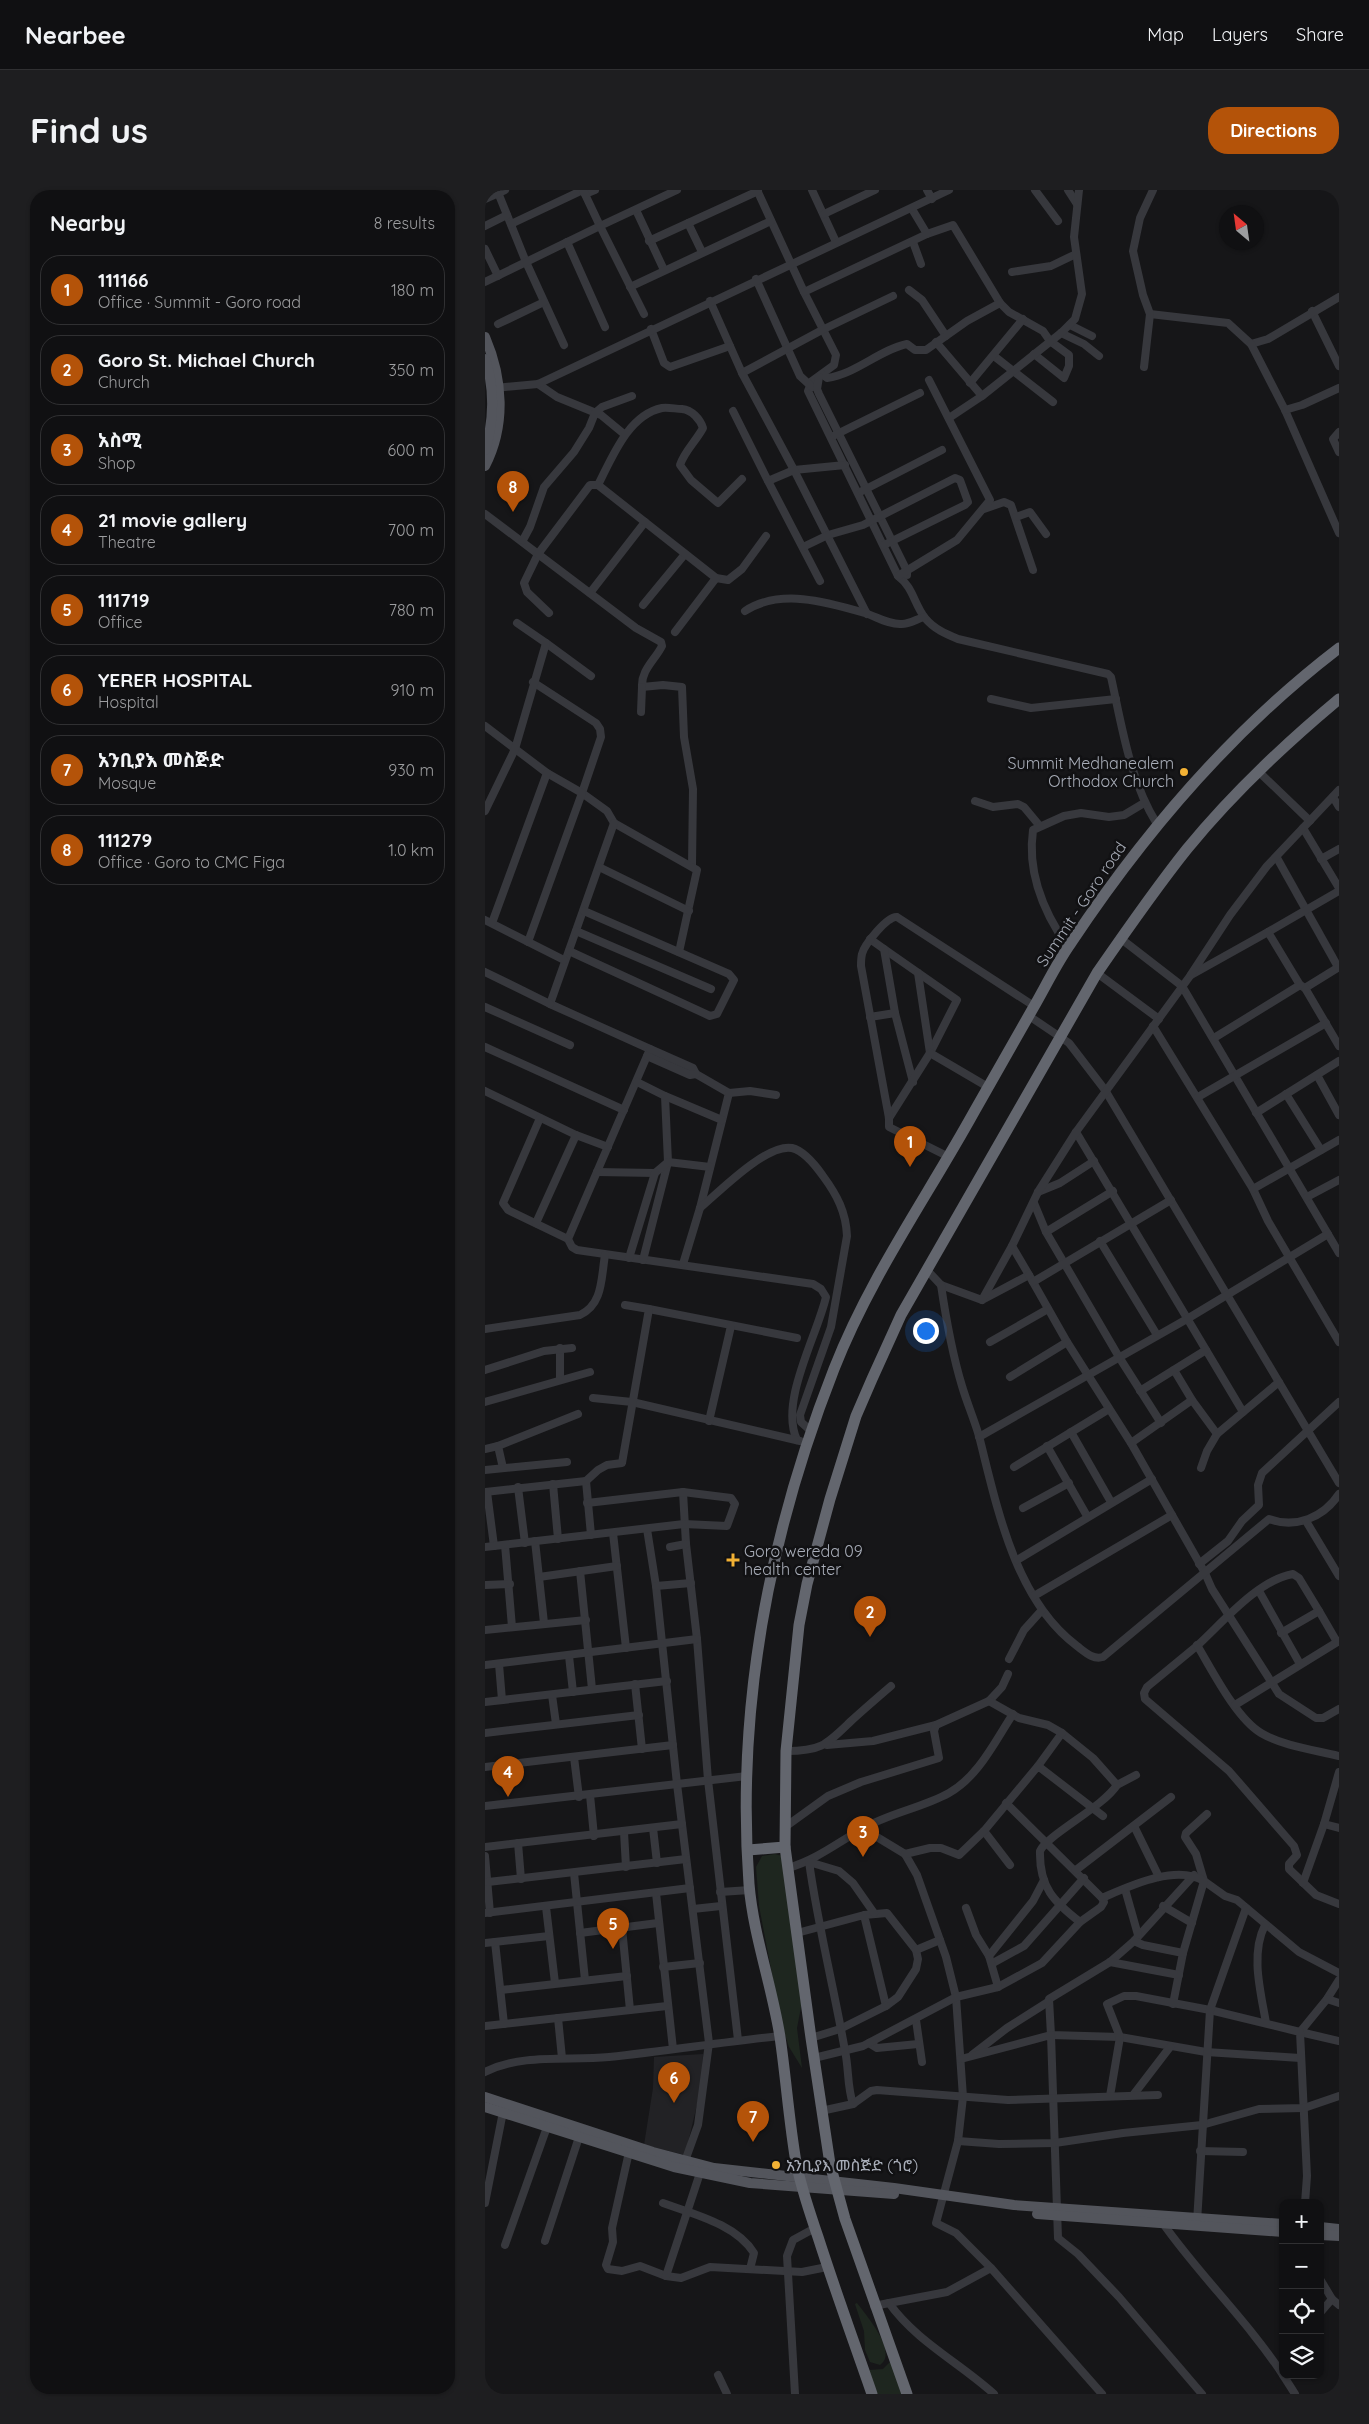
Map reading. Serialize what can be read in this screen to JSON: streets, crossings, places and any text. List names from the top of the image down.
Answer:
{
  "streets": {
    "highway": ["Summit - Goro road"]
  },
  "places": {
    "other": ["Summit Medhanealem Orthodox Church", "አንቢያእ መስጅድ (ጎሮ)"],
    "health": ["Goro wereda 09 health center"]
  },
  "north": "top left",
  "page": {
    "header": "Nearbee",
    "nav": ["Map", "Layers", "Share"],
    "buttons": "Directions",
    "title": "Find us",
    "heading": ["Nearby", "8 results"],
    "list": [
      {
        "mark": "1",
        "name": "111166",
        "note": "Office · Summit - Goro road",
        "value": "180 m"
      },
      {
        "mark": "2",
        "name": "Goro St. Michael Church",
        "note": "Church",
        "value": "350 m"
      },
      {
        "mark": "3",
        "name": "አስሚ",
        "note": "Shop",
        "value": "600 m"
      },
      {
        "mark": "4",
        "name": "21 movie gallery",
        "note": "Theatre",
        "value": "700 m"
      },
      {
        "mark": "5",
        "name": "111719",
        "note": "Office",
        "value": "780 m"
      },
      {
        "mark": "6",
        "name": "YERER HOSPITAL",
        "note": "Hospital",
        "value": "910 m"
      },
      {
        "mark": "7",
        "name": "አንቢያእ መስጅድ",
        "note": "Mosque",
        "value": "930 m"
      },
      {
        "mark": "8",
        "name": "111279",
        "note": "Office · Goro to CMC Figa",
        "value": "1.0 km"
      }
    ],
    "pins": [
      "8",
      "1",
      "2",
      "4",
      "3",
      "5",
      "6",
      "7"
    ],
    "map_buttons": ["+", "−"]
  }
}
